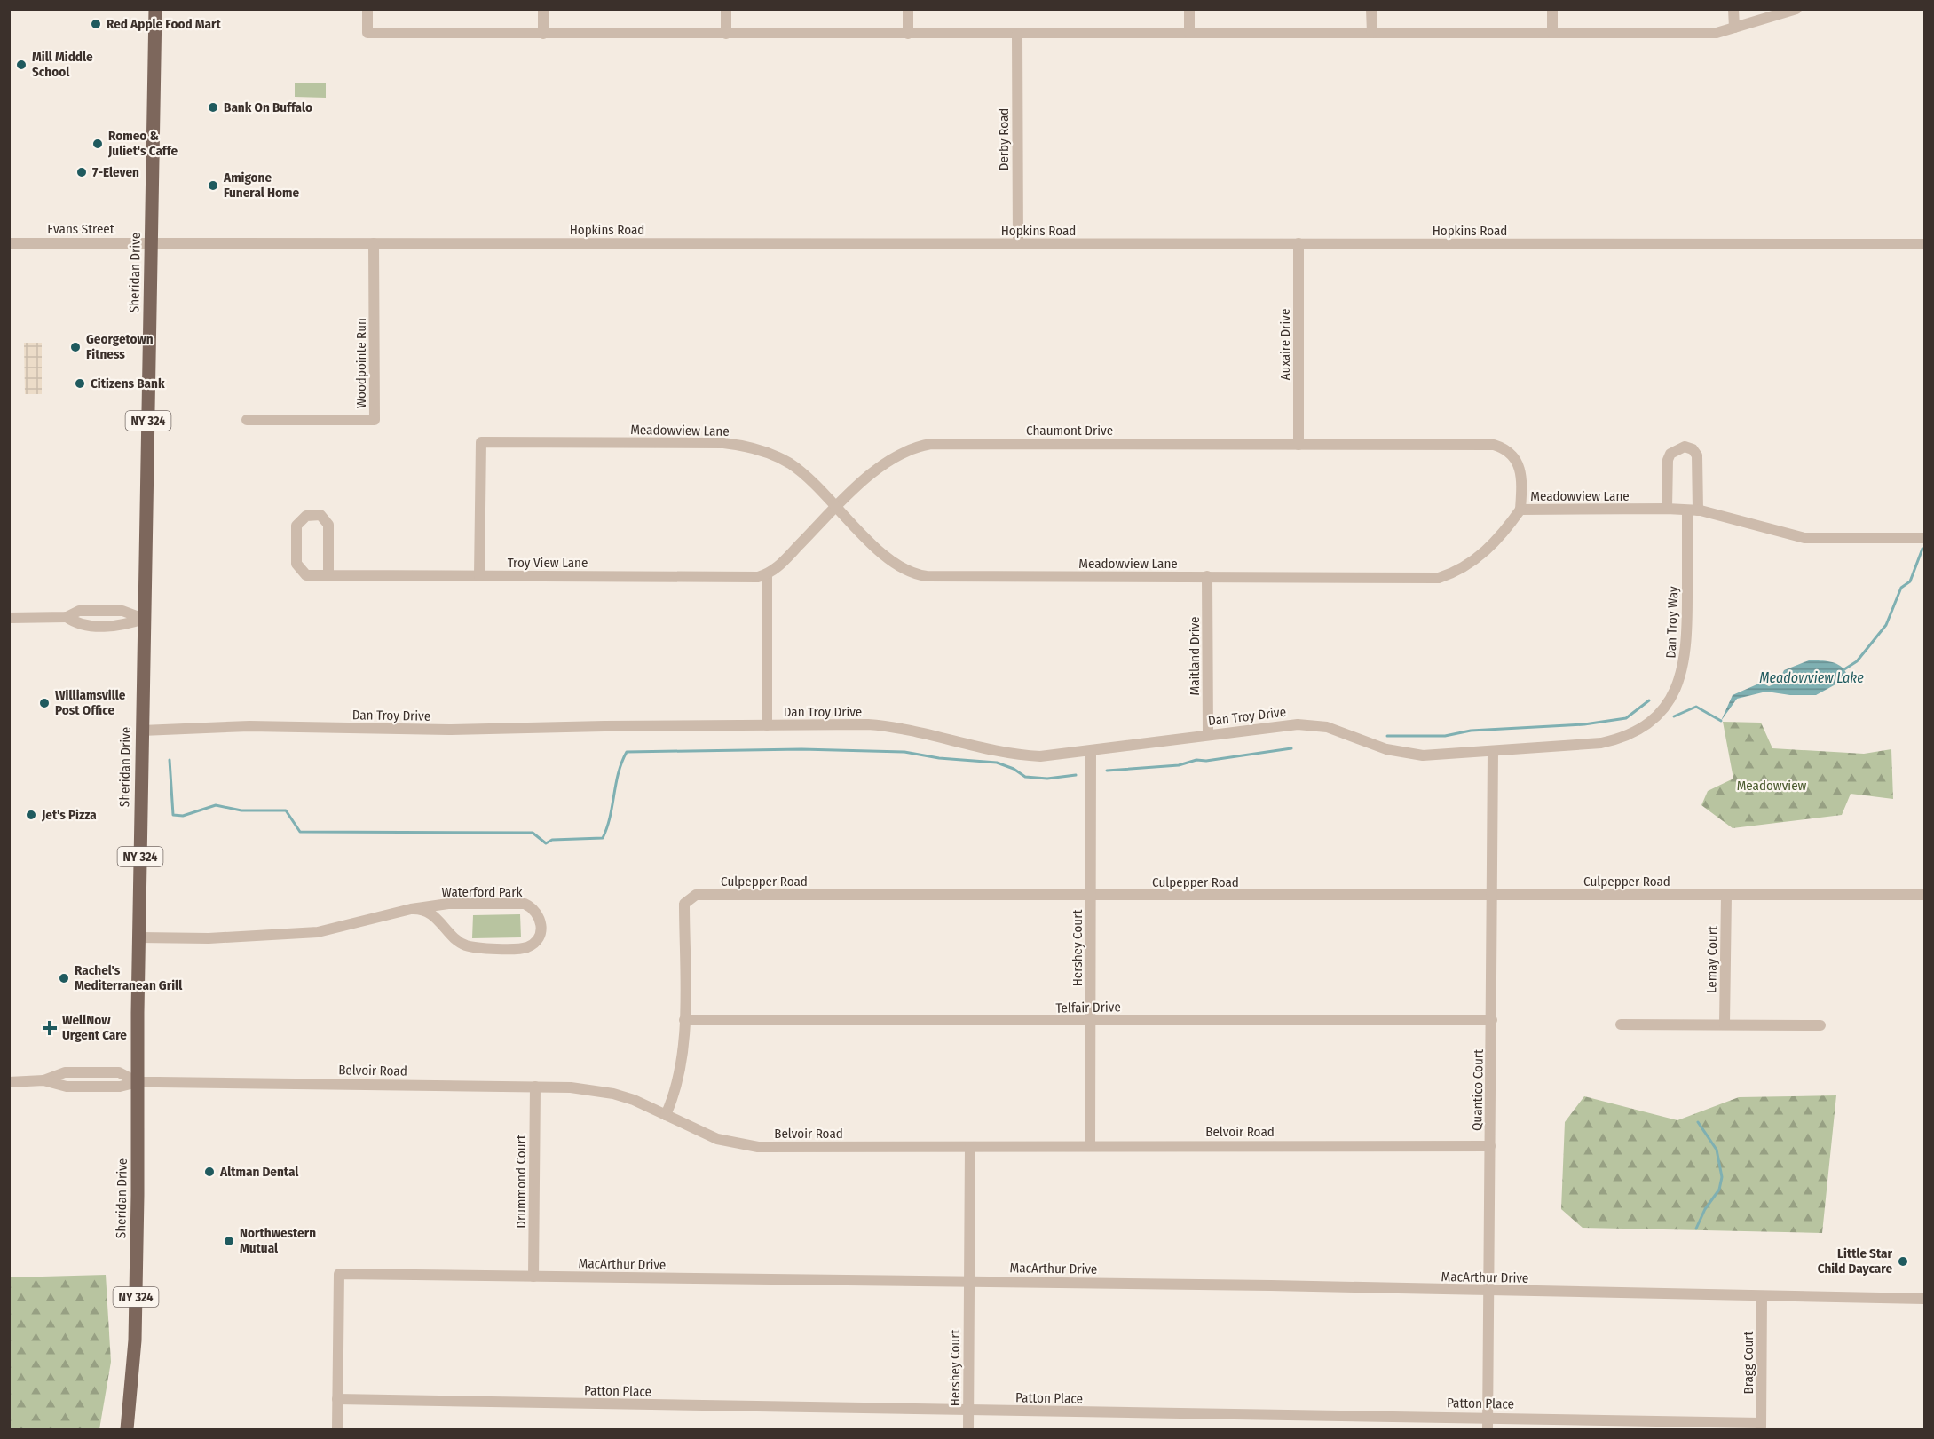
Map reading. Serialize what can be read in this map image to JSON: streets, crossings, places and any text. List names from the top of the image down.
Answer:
{
  "streets": {
    "main road": ["Sheridan Drive", "NY 324"],
    "street": [
      "Derby Road",
      "Evans Street",
      "Hopkins Road",
      "Auxaire Drive",
      "Woodpointe Run",
      "Meadowview Lane",
      "Chaumont Drive",
      "Troy View Lane",
      "Dan Troy Way",
      "Maitland Drive",
      "Dan Troy Drive",
      "Culpepper Road",
      "Waterford Park",
      "Hershey Court",
      "Lemay Court",
      "Telfair Drive",
      "Belvoir Road",
      "Quantico Court",
      "Drummond Court",
      "MacArthur Drive",
      "Bragg Court",
      "Patton Place"
    ]
  },
  "crossings": [
    ["Derby Road", "Hopkins Road"],
    ["Evans Street", "Hopkins Road"],
    ["Evans Street", "Sheridan Drive"],
    ["Hopkins Road", "Sheridan Drive"],
    ["Hopkins Road", "Auxaire Drive"],
    ["Hopkins Road", "Woodpointe Run"],
    ["Sheridan Drive", "Dan Troy Drive"],
    ["Sheridan Drive", "Waterford Park"],
    ["Sheridan Drive", "Belvoir Road"],
    ["Auxaire Drive", "Chaumont Drive"],
    ["Meadowview Lane", "Chaumont Drive"],
    ["Meadowview Lane", "Troy View Lane"],
    ["Meadowview Lane", "Dan Troy Way"],
    ["Meadowview Lane", "Maitland Drive"],
    ["Chaumont Drive", "Troy View Lane"],
    ["Dan Troy Way", "Dan Troy Drive"],
    ["Dan Troy Way", "Quantico Court"],
    ["Maitland Drive", "Dan Troy Drive"],
    ["Dan Troy Drive", "Hershey Court"],
    ["Dan Troy Drive", "Quantico Court"],
    ["Culpepper Road", "Hershey Court"],
    ["Culpepper Road", "Lemay Court"],
    ["Culpepper Road", "Telfair Drive"],
    ["Culpepper Road", "Belvoir Road"],
    ["Culpepper Road", "Quantico Court"],
    ["Hershey Court", "Telfair Drive"],
    ["Hershey Court", "Belvoir Road"],
    ["Hershey Court", "MacArthur Drive"],
    ["Hershey Court", "Patton Place"],
    ["Telfair Drive", "Quantico Court"],
    ["Belvoir Road", "Quantico Court"],
    ["Belvoir Road", "Drummond Court"],
    ["Quantico Court", "MacArthur Drive"],
    ["Quantico Court", "Patton Place"],
    ["Drummond Court", "MacArthur Drive"],
    ["MacArthur Drive", "Bragg Court"],
    ["MacArthur Drive", "Patton Place"],
    ["Bragg Court", "Patton Place"]
  ],
  "water": ["Meadowview Lake"],
  "parks": ["Meadowview"],
  "places": {
    "other": [
      "Red Apple Food Mart",
      "Mill Middle School",
      "Bank On Buffalo",
      "Romeo & Juliet's Caffe",
      "7-Eleven",
      "Amigone Funeral Home",
      "Georgetown Fitness",
      "Citizens Bank",
      "Williamsville Post Office",
      "Jet's Pizza",
      "Rachel's Mediterranean Grill",
      "Altman Dental",
      "Northwestern Mutual",
      "Little Star Child Daycare"
    ],
    "health": ["WellNow Urgent Care"]
  }
}
